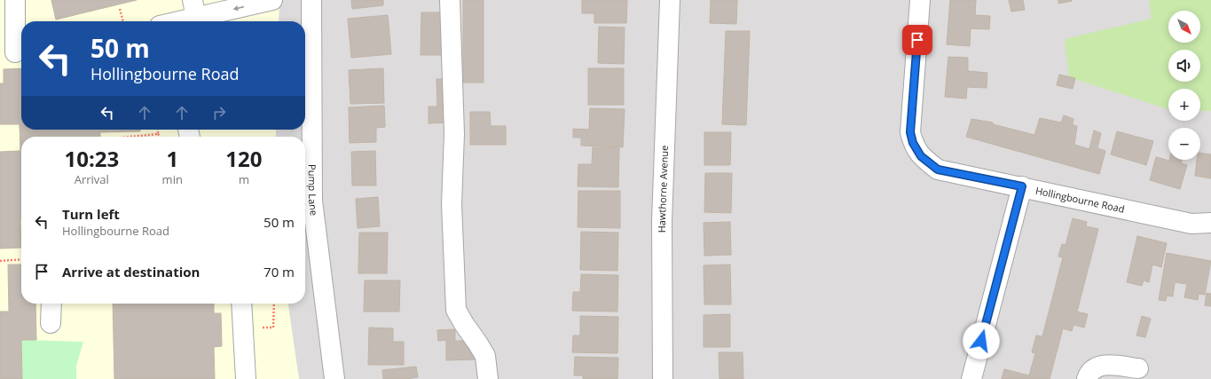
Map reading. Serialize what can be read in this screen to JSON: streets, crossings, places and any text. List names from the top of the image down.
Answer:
{
  "streets": {
    "street": ["Hawthorne Avenue", "Pump Lane", "Hollingbourne Road"]
  },
  "north": "bottom right",
  "page": {
    "map_buttons": ["+", "−"],
    "turn": ["50 m", "Hollingbourne Road"],
    "eta": [
      "10:23",
      "Arrival",
      "1",
      "min",
      "120",
      "m"
    ],
    "list": [
      {
        "name": "Turn left",
        "note": "Hollingbourne Road",
        "value": "50 m"
      },
      {
        "name": "Arrive at destination",
        "value": "70 m"
      }
    ]
  }
}
